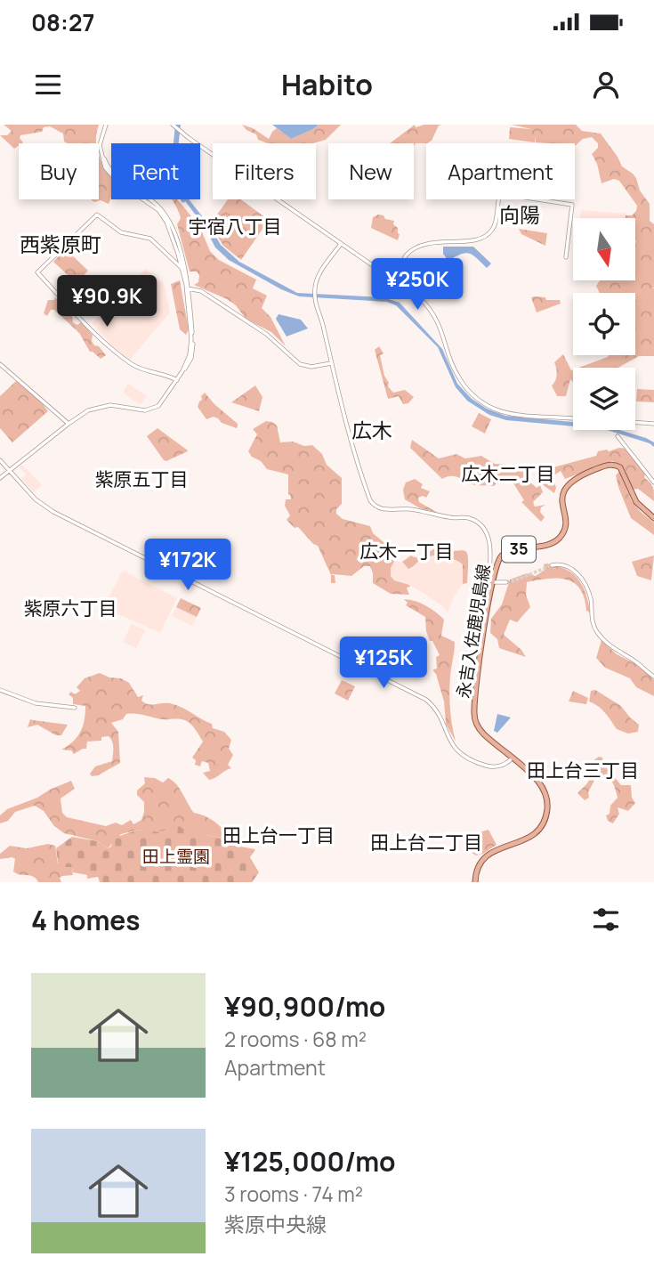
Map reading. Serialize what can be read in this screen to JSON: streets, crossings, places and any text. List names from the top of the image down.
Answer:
{
  "streets": {
    "main road": ["35", "永吉入佐鹿児島線"]
  },
  "districts": [
    "向陽",
    "宇宿八丁目",
    "西紫原町",
    "広木",
    "広木二丁目",
    "紫原五丁目",
    "広木一丁目",
    "紫原六丁目",
    "田上台三丁目",
    "田上台一丁目",
    "田上台二丁目"
  ],
  "parks": ["田上霊園"],
  "north": "bottom",
  "page": {
    "status": "08:27",
    "header": "Habito",
    "chip": [
      "Buy",
      "Rent",
      "Filters",
      "New",
      "Apartment"
    ],
    "price": [
      "¥250K",
      "¥90.9K",
      "¥172K",
      "¥125K"
    ],
    "heading": "4 homes",
    "list": [
      {
        "name": "¥90,900/mo",
        "note": "2 rooms · 68 m² · Apartment"
      },
      {
        "name": "¥125,000/mo",
        "note": "3 rooms · 74 m² · 紫原中央線"
      }
    ]
  }
}
